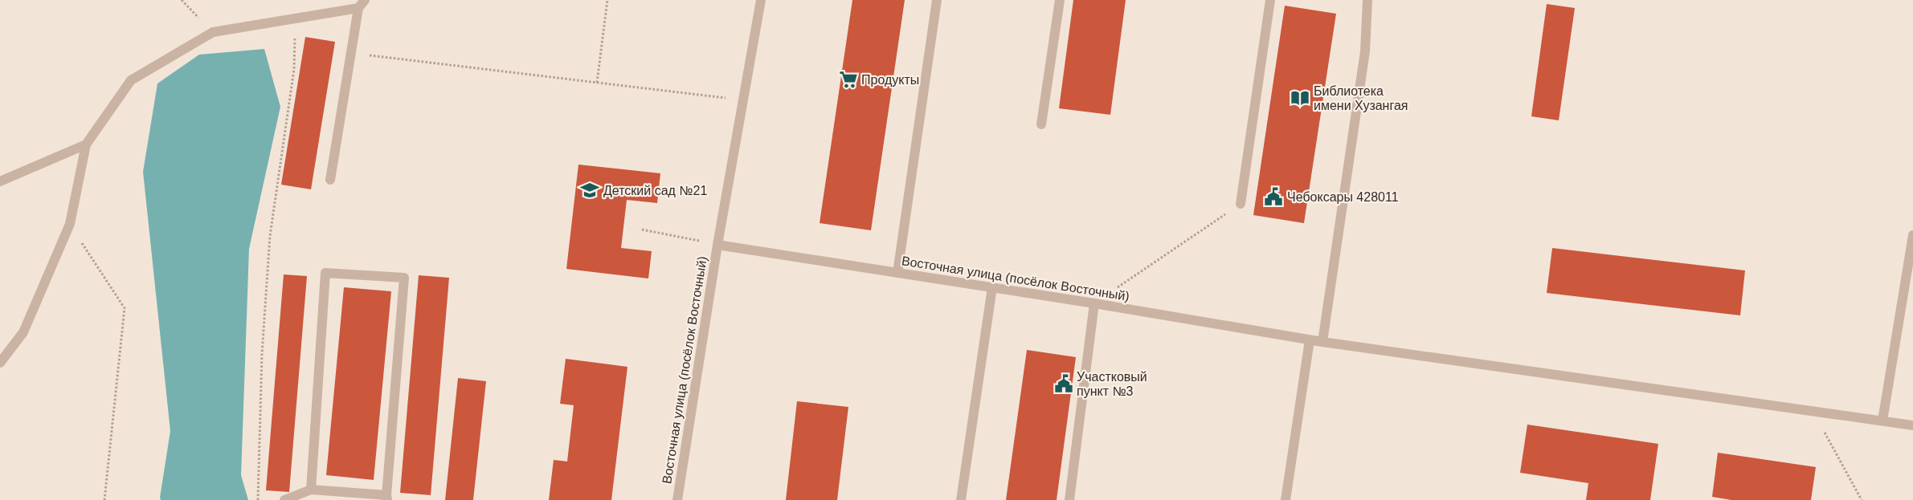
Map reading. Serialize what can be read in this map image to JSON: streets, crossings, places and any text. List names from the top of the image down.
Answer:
{
  "streets": {
    "street": ["Восточная улица (посёлок Восточный)"]
  },
  "places": {
    "supermarket": ["Продукты"],
    "library": ["Библиотека имени Хузангая"],
    "school or university": ["Детский сад №21"],
    "public building": ["Чебоксары 428011", "Участковый пункт №3"]
  }
}
